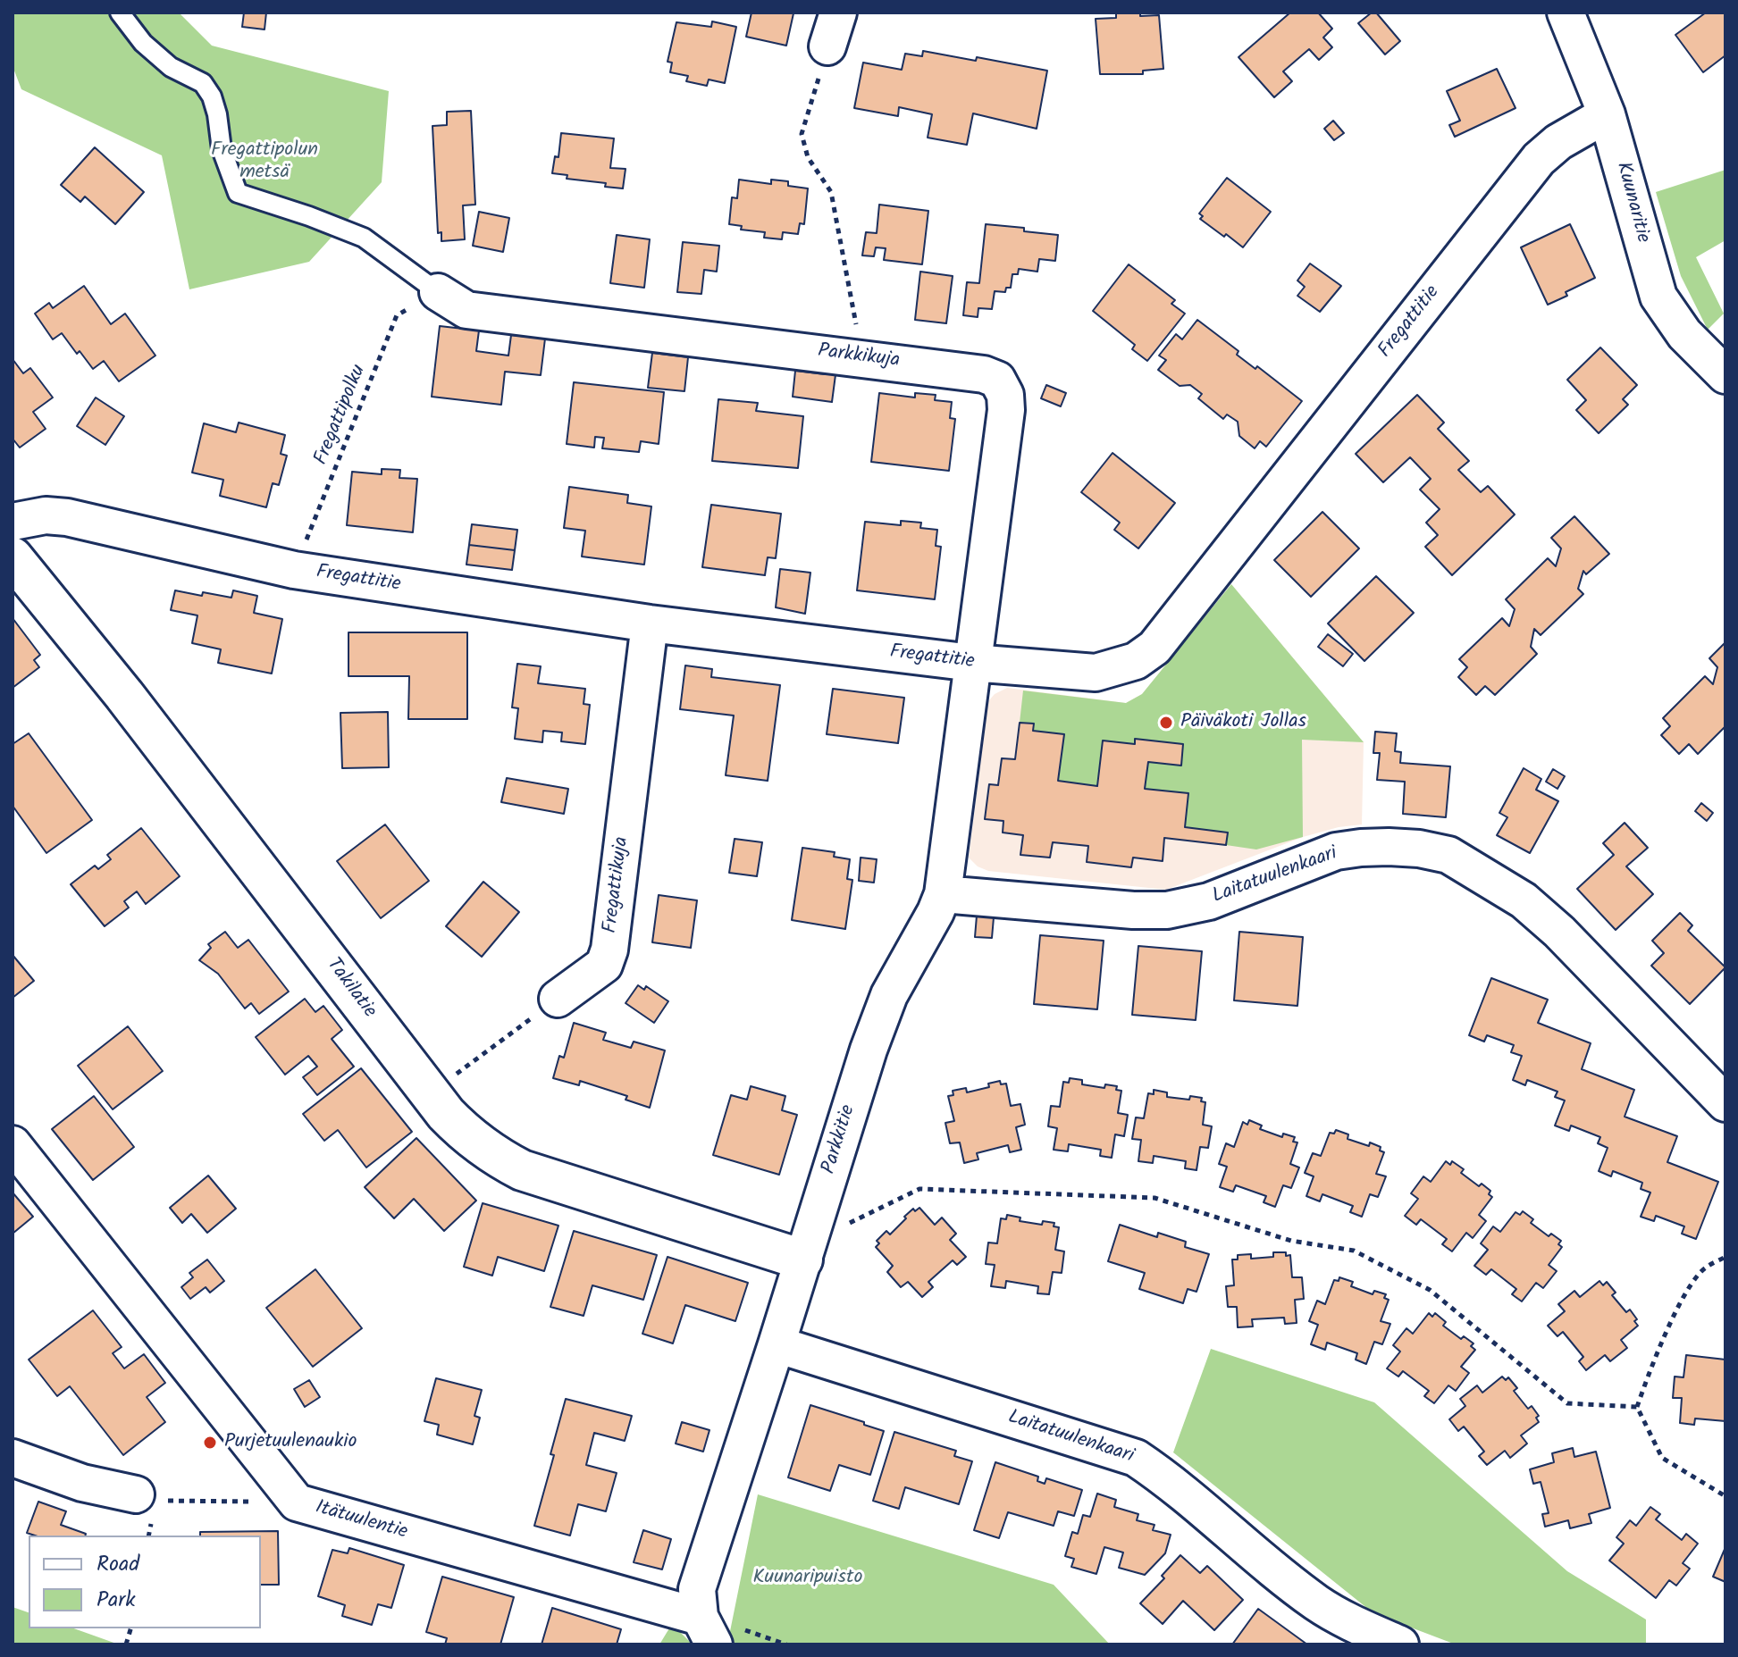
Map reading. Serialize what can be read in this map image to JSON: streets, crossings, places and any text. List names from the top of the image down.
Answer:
{
  "streets": {
    "street": [
      "Kuunaritie",
      "Fregattitie",
      "Parkkikuja",
      "Laitatuulenkaari",
      "Fregattikuja",
      "Takilatie",
      "Parkkitie",
      "Itätuulentie"
    ],
    "path": ["Fregattipolku"]
  },
  "crossings": [
    ["Kuunaritie", "Fregattitie"],
    ["Fregattitie", "Parkkikuja"],
    ["Fregattitie", "Fregattipolku"],
    ["Fregattitie", "Fregattikuja"],
    ["Fregattitie", "Parkkitie"],
    ["Parkkikuja", "Fregattipolku"],
    ["Parkkikuja", "Parkkitie"],
    ["Laitatuulenkaari", "Parkkitie"],
    ["Takilatie", "Parkkitie"],
    ["Parkkitie", "Itätuulentie"]
  ],
  "parks": ["Fregattipolun metsä", "Kuunaripuisto"],
  "places": ["Päiväkoti Jollas", "Purjetuulenaukio"],
  "legend": ["Road", "Park"]
}
